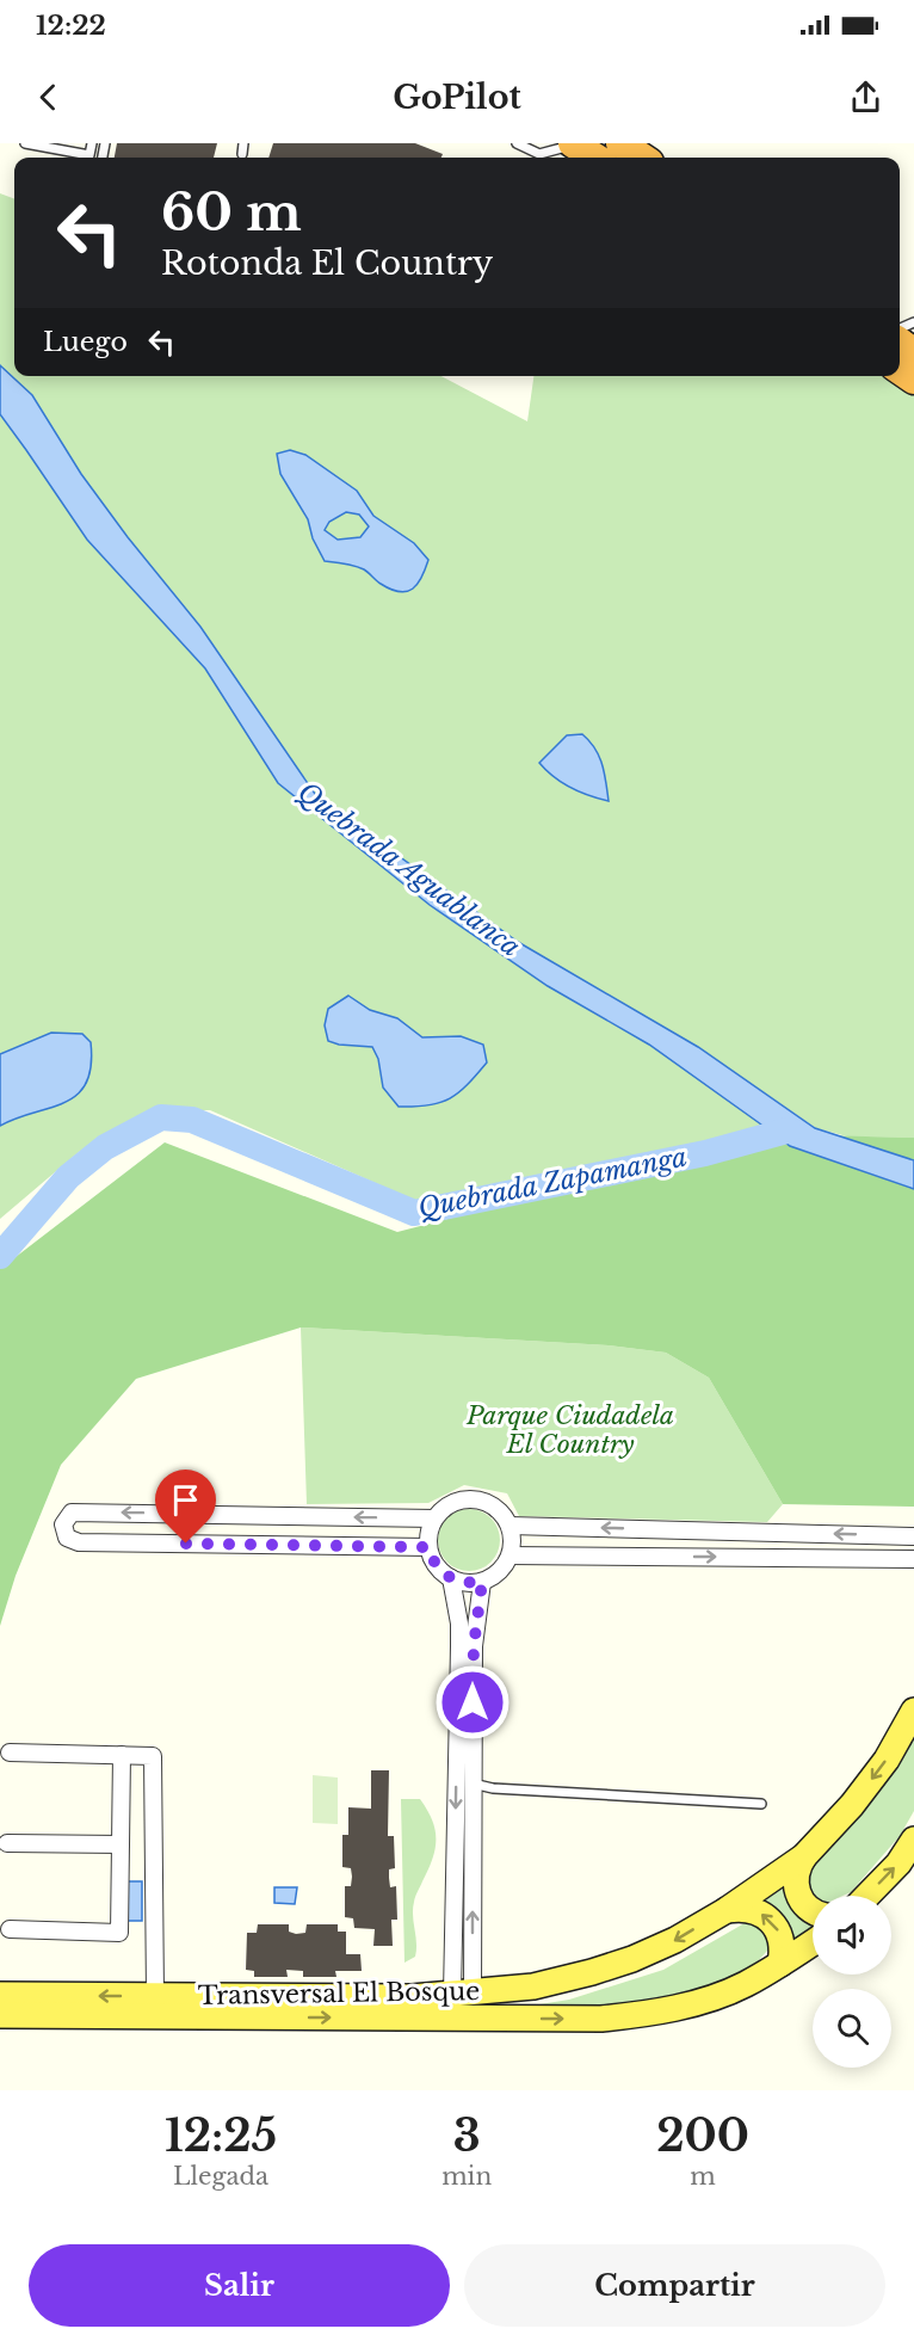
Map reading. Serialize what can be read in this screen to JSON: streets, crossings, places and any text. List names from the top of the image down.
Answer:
{
  "streets": {
    "main road": ["Transversal El Bosque"]
  },
  "water": ["Quebrada Aguablanca", "Quebrada Zapamanga"],
  "parks": ["Parque Ciudadela El Country"],
  "page": {
    "status": "12:22",
    "header": "GoPilot",
    "turn": ["60 m", "Rotonda El Country"],
    "then": "Luego",
    "eta": [
      "12:25",
      "Llegada",
      "3",
      "min",
      "200",
      "m"
    ],
    "buttons": ["Salir", "Compartir"]
  }
}
